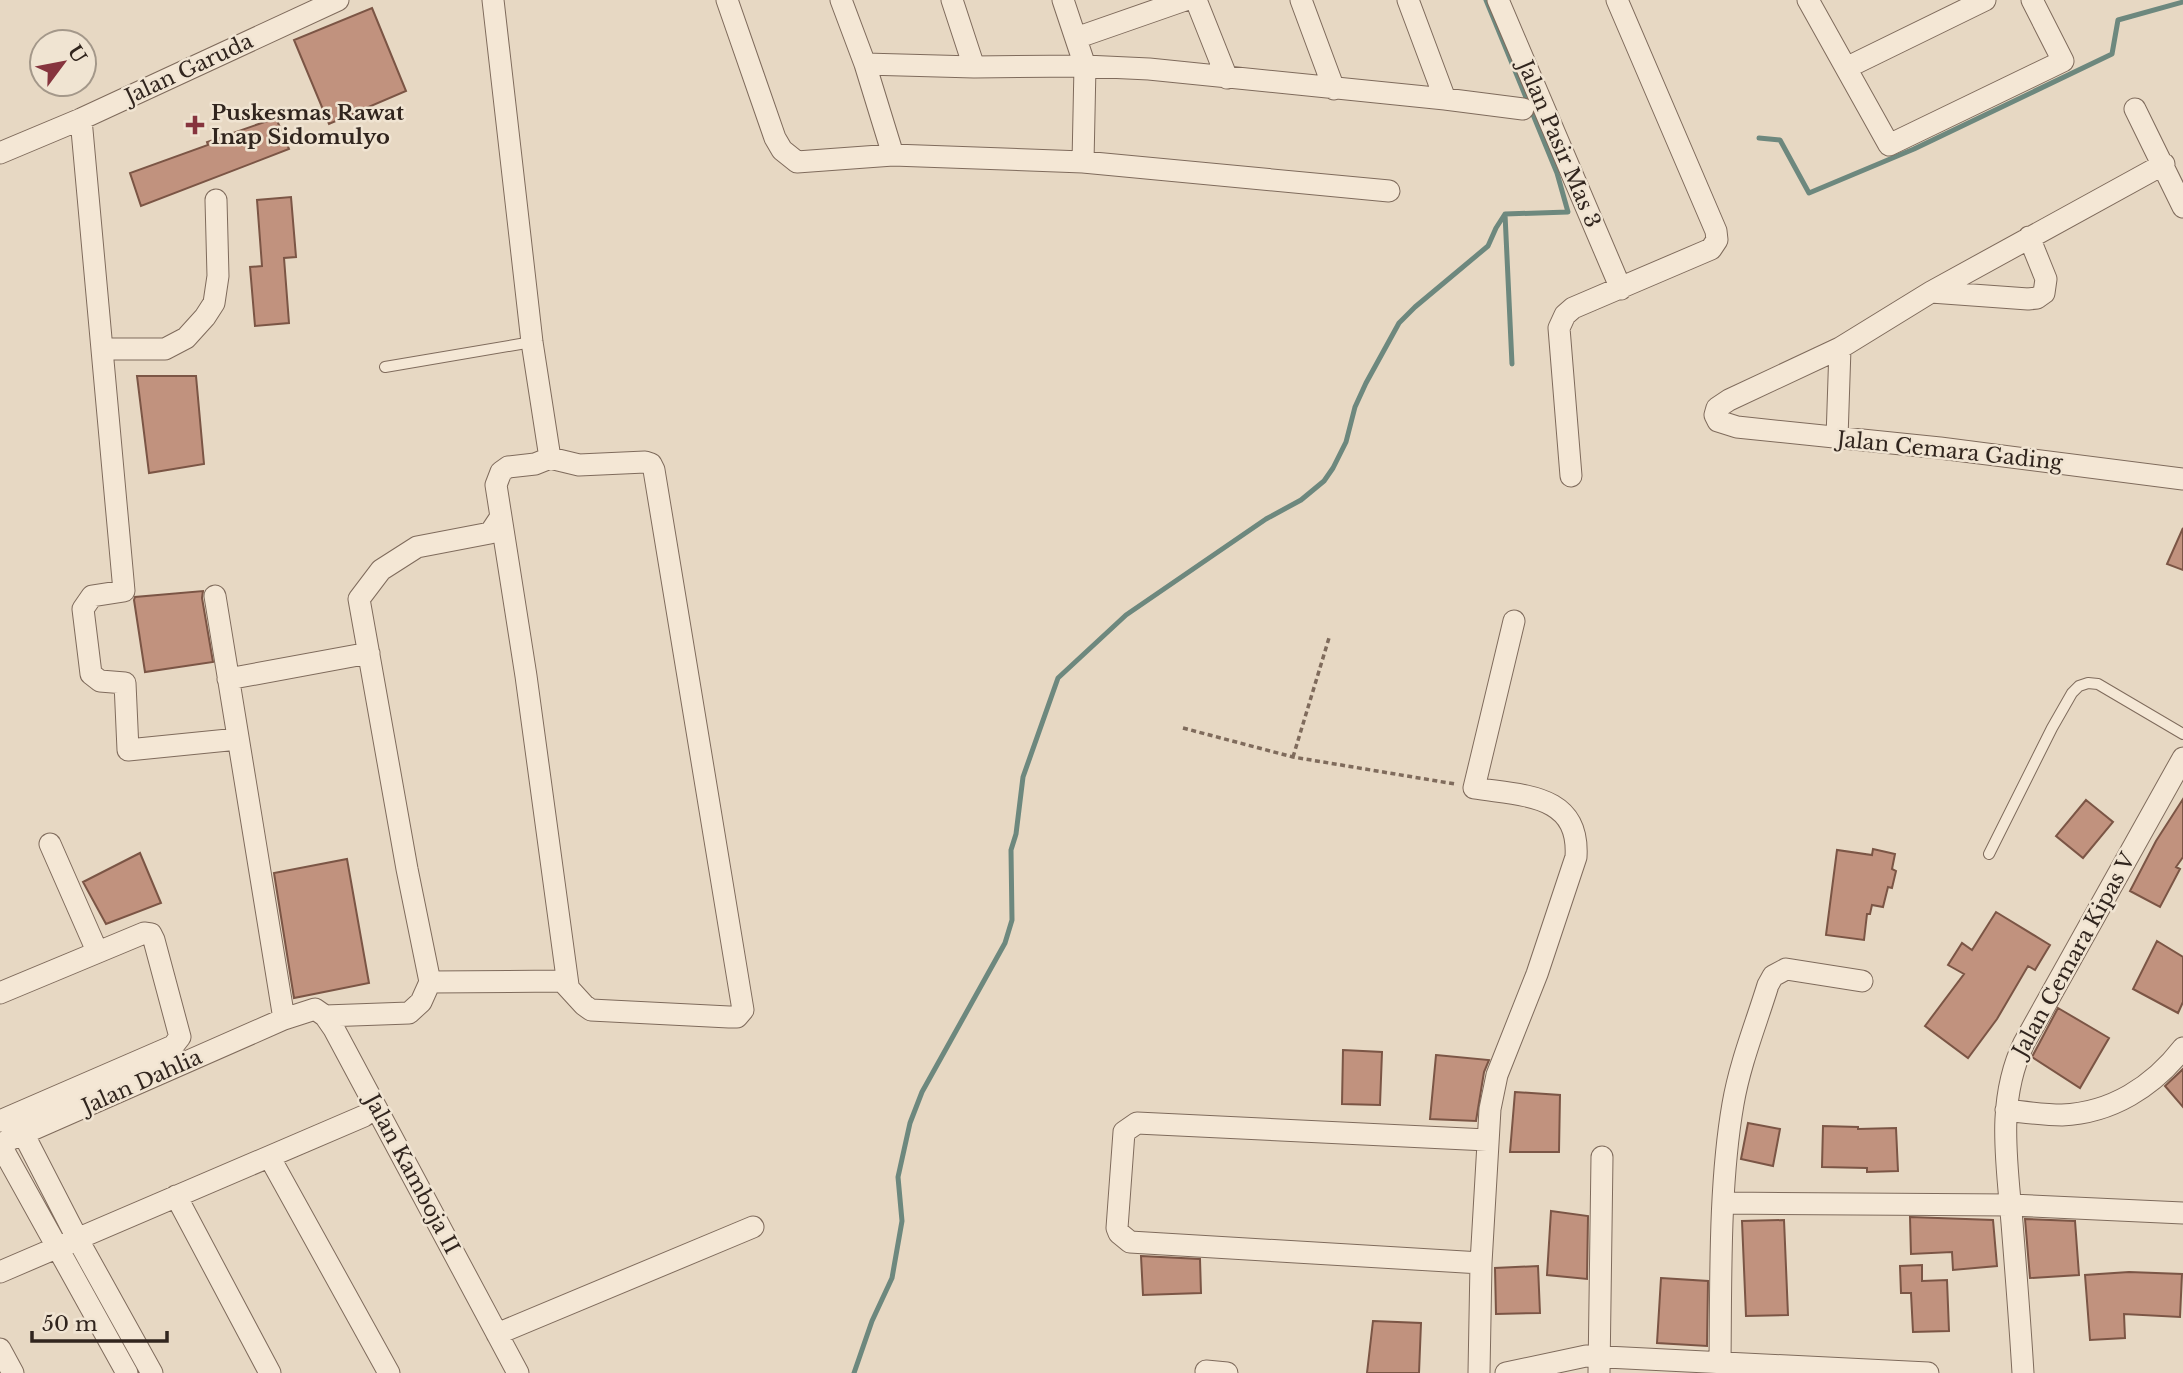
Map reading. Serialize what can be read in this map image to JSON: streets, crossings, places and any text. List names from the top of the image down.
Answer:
{
  "streets": {
    "street": [
      "Jalan Garuda",
      "Jalan Pasir Mas 3",
      "Jalan Cemara Gading",
      "Jalan Cemara Kipas V",
      "Jalan Dahlia",
      "Jalan Kamboja II"
    ]
  },
  "places": {
    "health": ["Puskesmas Rawat Inap Sidomulyo"]
  },
  "scale_bar": "50 m",
  "north": "top right"
}
